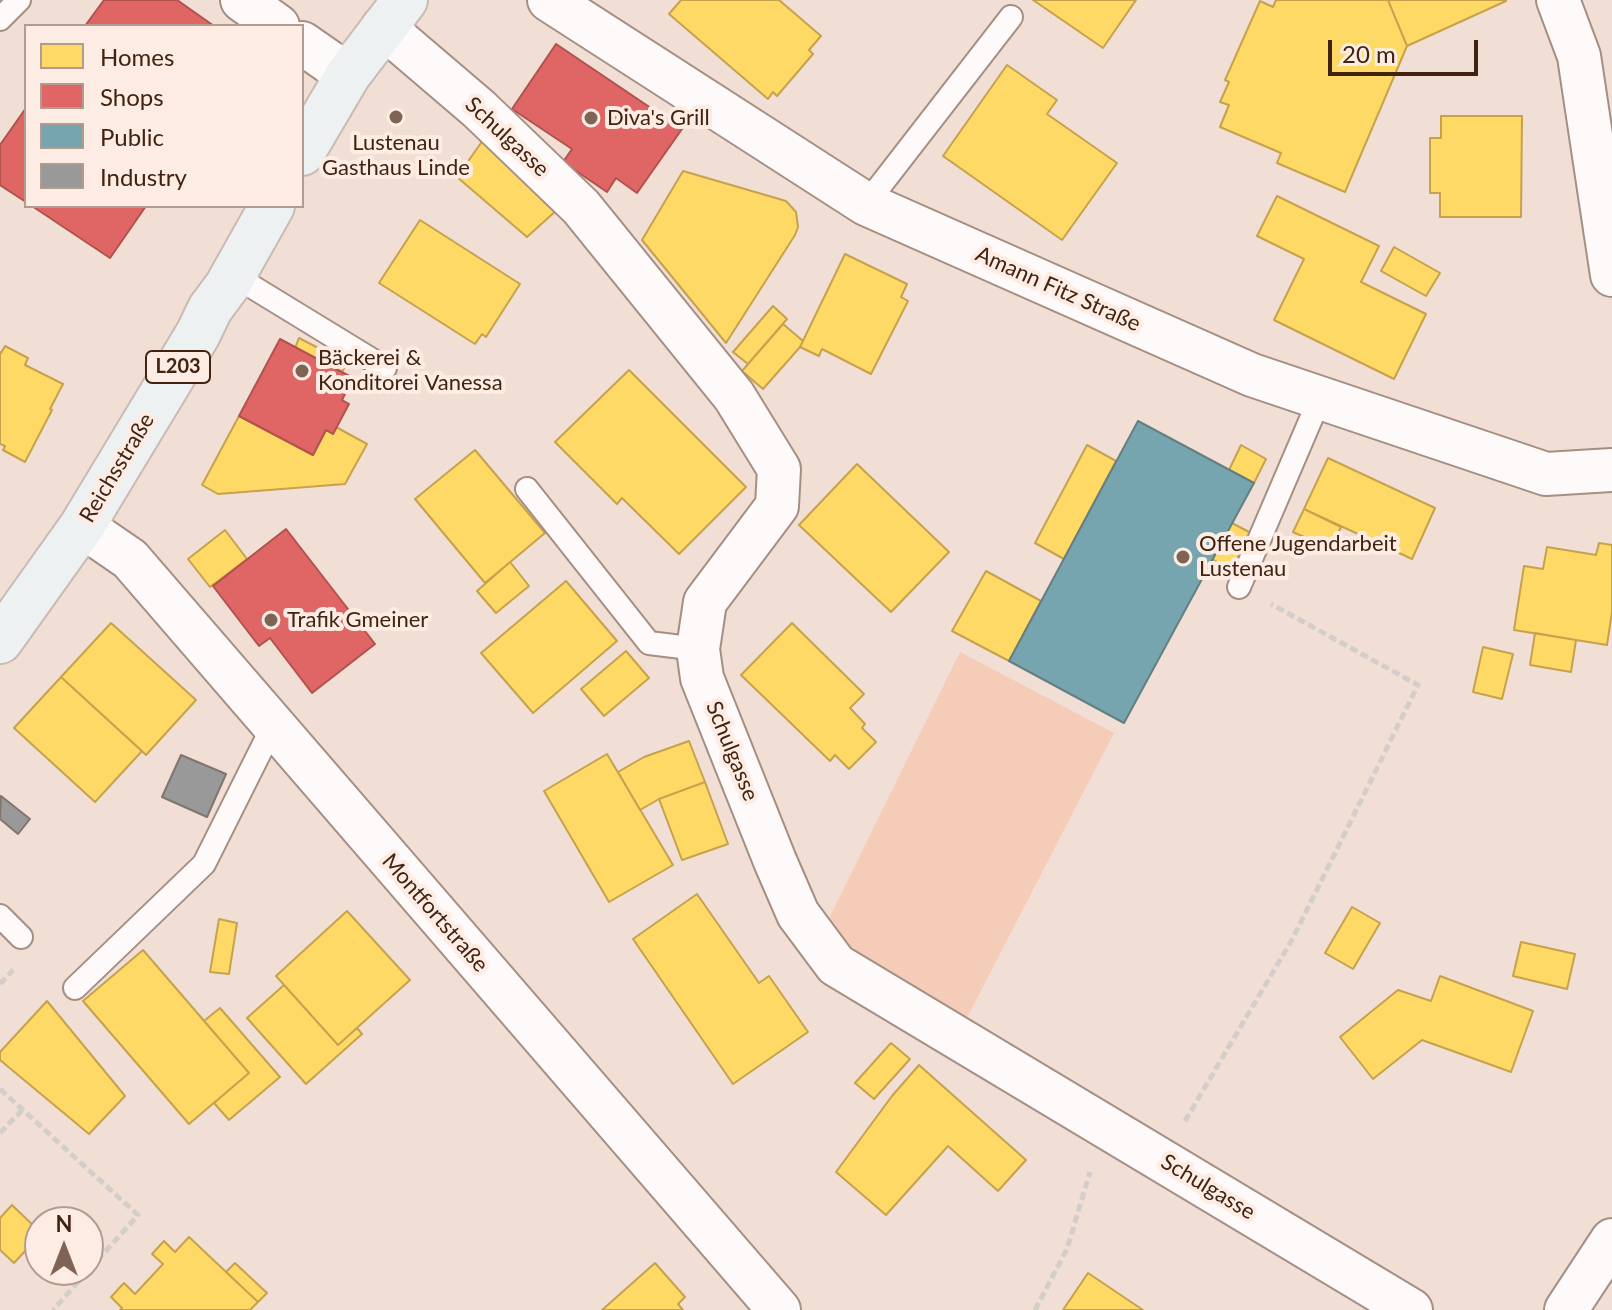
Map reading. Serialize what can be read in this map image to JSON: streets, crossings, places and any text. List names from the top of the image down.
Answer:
{
  "streets": {
    "main road": ["L203", "Reichsstraße"],
    "street": ["Schulgasse", "Amann Fitz Straße", "Montfortstraße"]
  },
  "crossings": [
    ["Reichsstraße", "Montfortstraße"]
  ],
  "places": [
    "Lustenau Gasthaus Linde",
    "Diva's Grill",
    "Bäckerei & Konditorei Vanessa",
    "Offene Jugendarbeit Lustenau",
    "Trafik Gmeiner"
  ],
  "legend": [
    "Homes",
    "Shops",
    "Public",
    "Industry"
  ],
  "scale_bar": "20 m",
  "north": "top"
}
